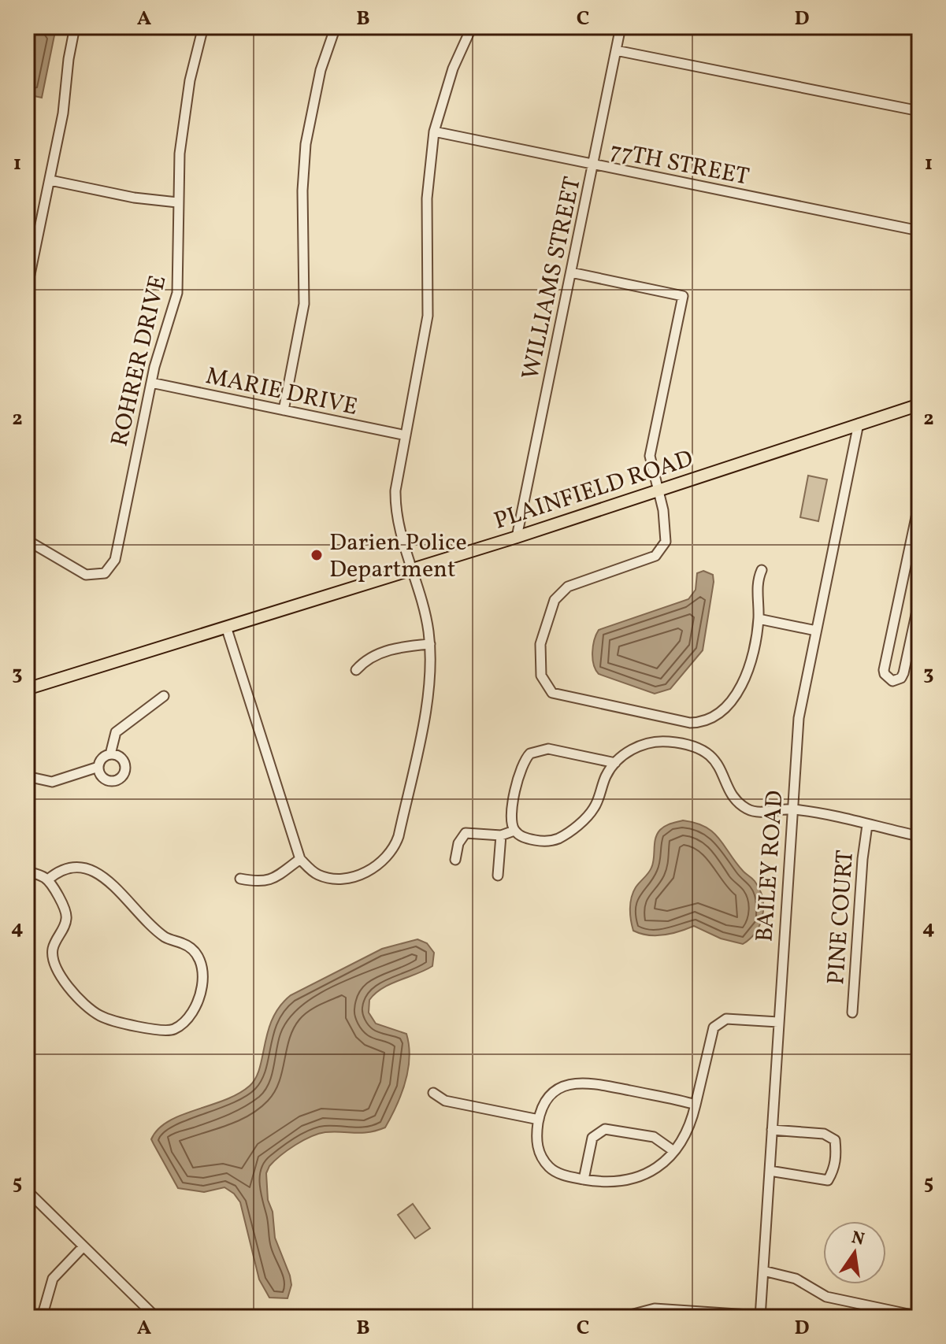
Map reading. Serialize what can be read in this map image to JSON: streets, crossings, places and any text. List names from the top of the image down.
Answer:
{
  "streets": {
    "main road": ["PLAINFIELD ROAD"],
    "street": [
      "77TH STREET",
      "WILLIAMS STREET",
      "ROHRER DRIVE",
      "MARIE DRIVE",
      "BAILEY ROAD",
      "PINE COURT"
    ]
  },
  "crossings": [
    ["77TH STREET", "WILLIAMS STREET"],
    ["WILLIAMS STREET", "PLAINFIELD ROAD"],
    ["ROHRER DRIVE", "MARIE DRIVE"],
    ["PLAINFIELD ROAD", "BAILEY ROAD"]
  ],
  "places": ["Darien Police Department"],
  "north": "top",
  "grid": {
    "columns": [
      "A",
      "B",
      "C",
      "D"
    ],
    "rows": [
      "1",
      "2",
      "3",
      "4",
      "5"
    ]
  }
}
